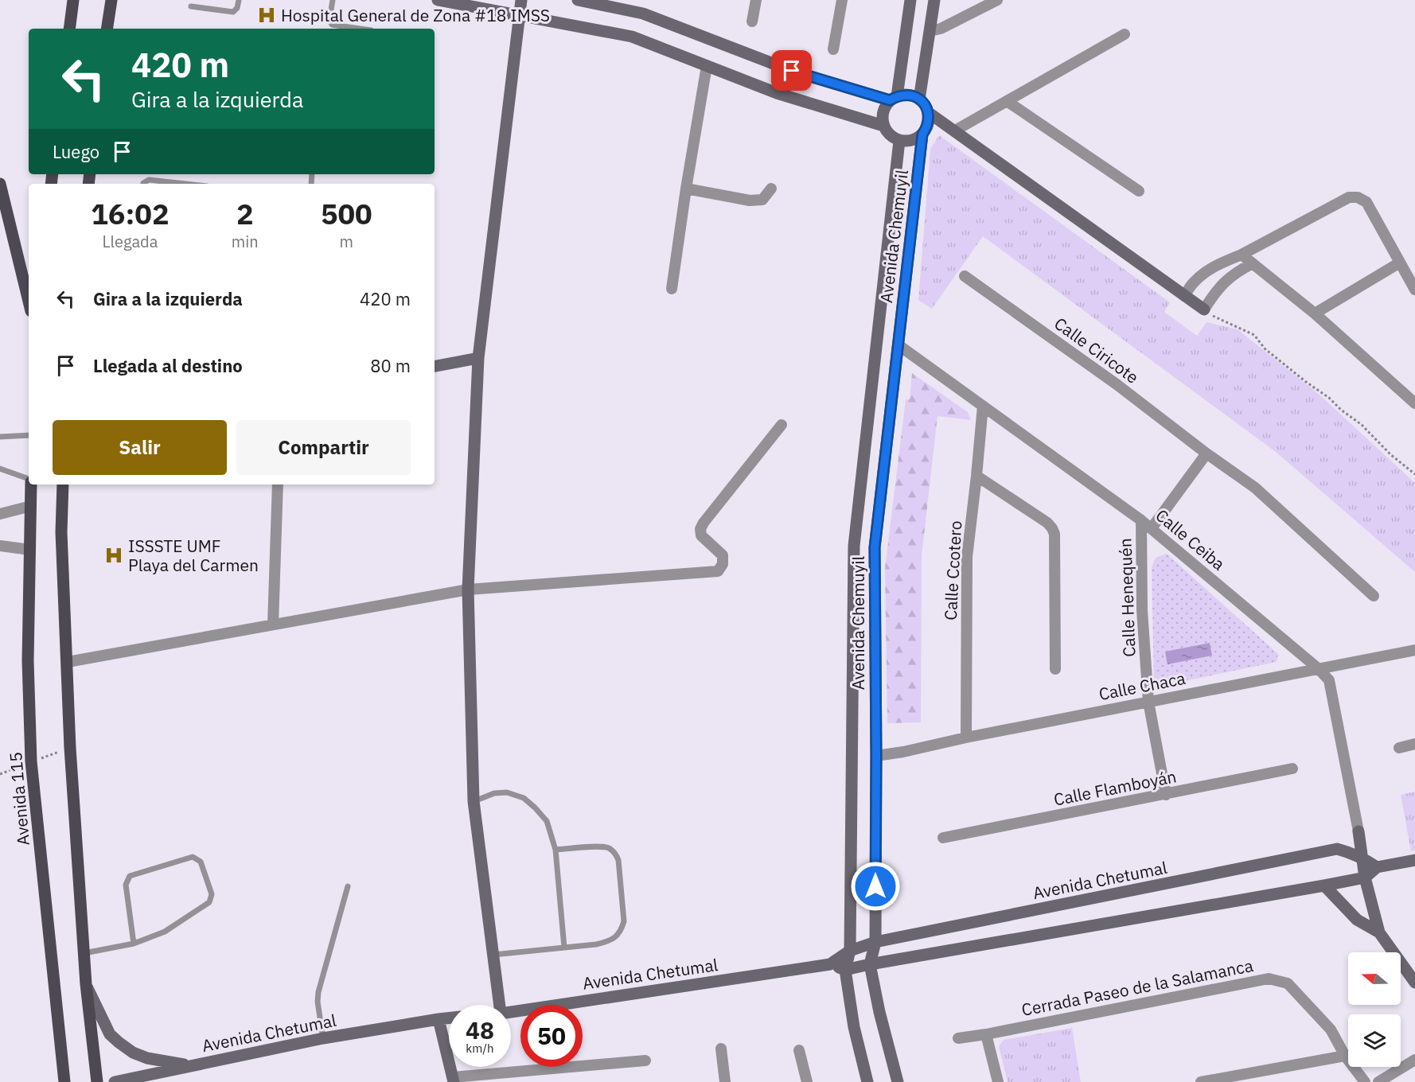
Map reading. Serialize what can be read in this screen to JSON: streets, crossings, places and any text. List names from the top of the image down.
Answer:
{
  "streets": {
    "main road": ["Avenida Chemuyil", "Avenida 115", "Avenida Chetumal"],
    "street": [
      "Calle Ciricote",
      "Calle Ceiba",
      "Calle Ccotero",
      "Calle Henequén",
      "Calle Chaca",
      "Calle Flamboyán",
      "Cerrada Paseo de la Salamanca"
    ]
  },
  "crossings": [
    ["Avenida Chemuyil", "Calle Ceiba"],
    ["Avenida Chemuyil", "Calle Chaca"],
    ["Avenida Chemuyil", "Avenida Chetumal"],
    ["Calle Ceiba", "Calle Ccotero"],
    ["Calle Ceiba", "Calle Henequén"],
    ["Calle Ceiba", "Calle Chaca"],
    ["Calle Ccotero", "Calle Chaca"],
    ["Calle Henequén", "Calle Chaca"],
    ["Calle Henequén", "Calle Flamboyán"]
  ],
  "places": {
    "hospital": ["Hospital General de Zona #18 IMSS", "ISSSTE UMF Playa del Carmen"]
  },
  "north": "left",
  "page": {
    "turn": ["420 m", "Gira a la izquierda"],
    "then": "Luego",
    "eta": [
      "16:02",
      "Llegada",
      "2",
      "min",
      "500",
      "m"
    ],
    "list": [
      {
        "name": "Gira a la izquierda",
        "value": "420 m"
      },
      {
        "name": "Llegada al destino",
        "value": "80 m"
      }
    ],
    "buttons": ["Salir", "Compartir"],
    "speed": "48 km/h",
    "limit": "50"
  }
}
